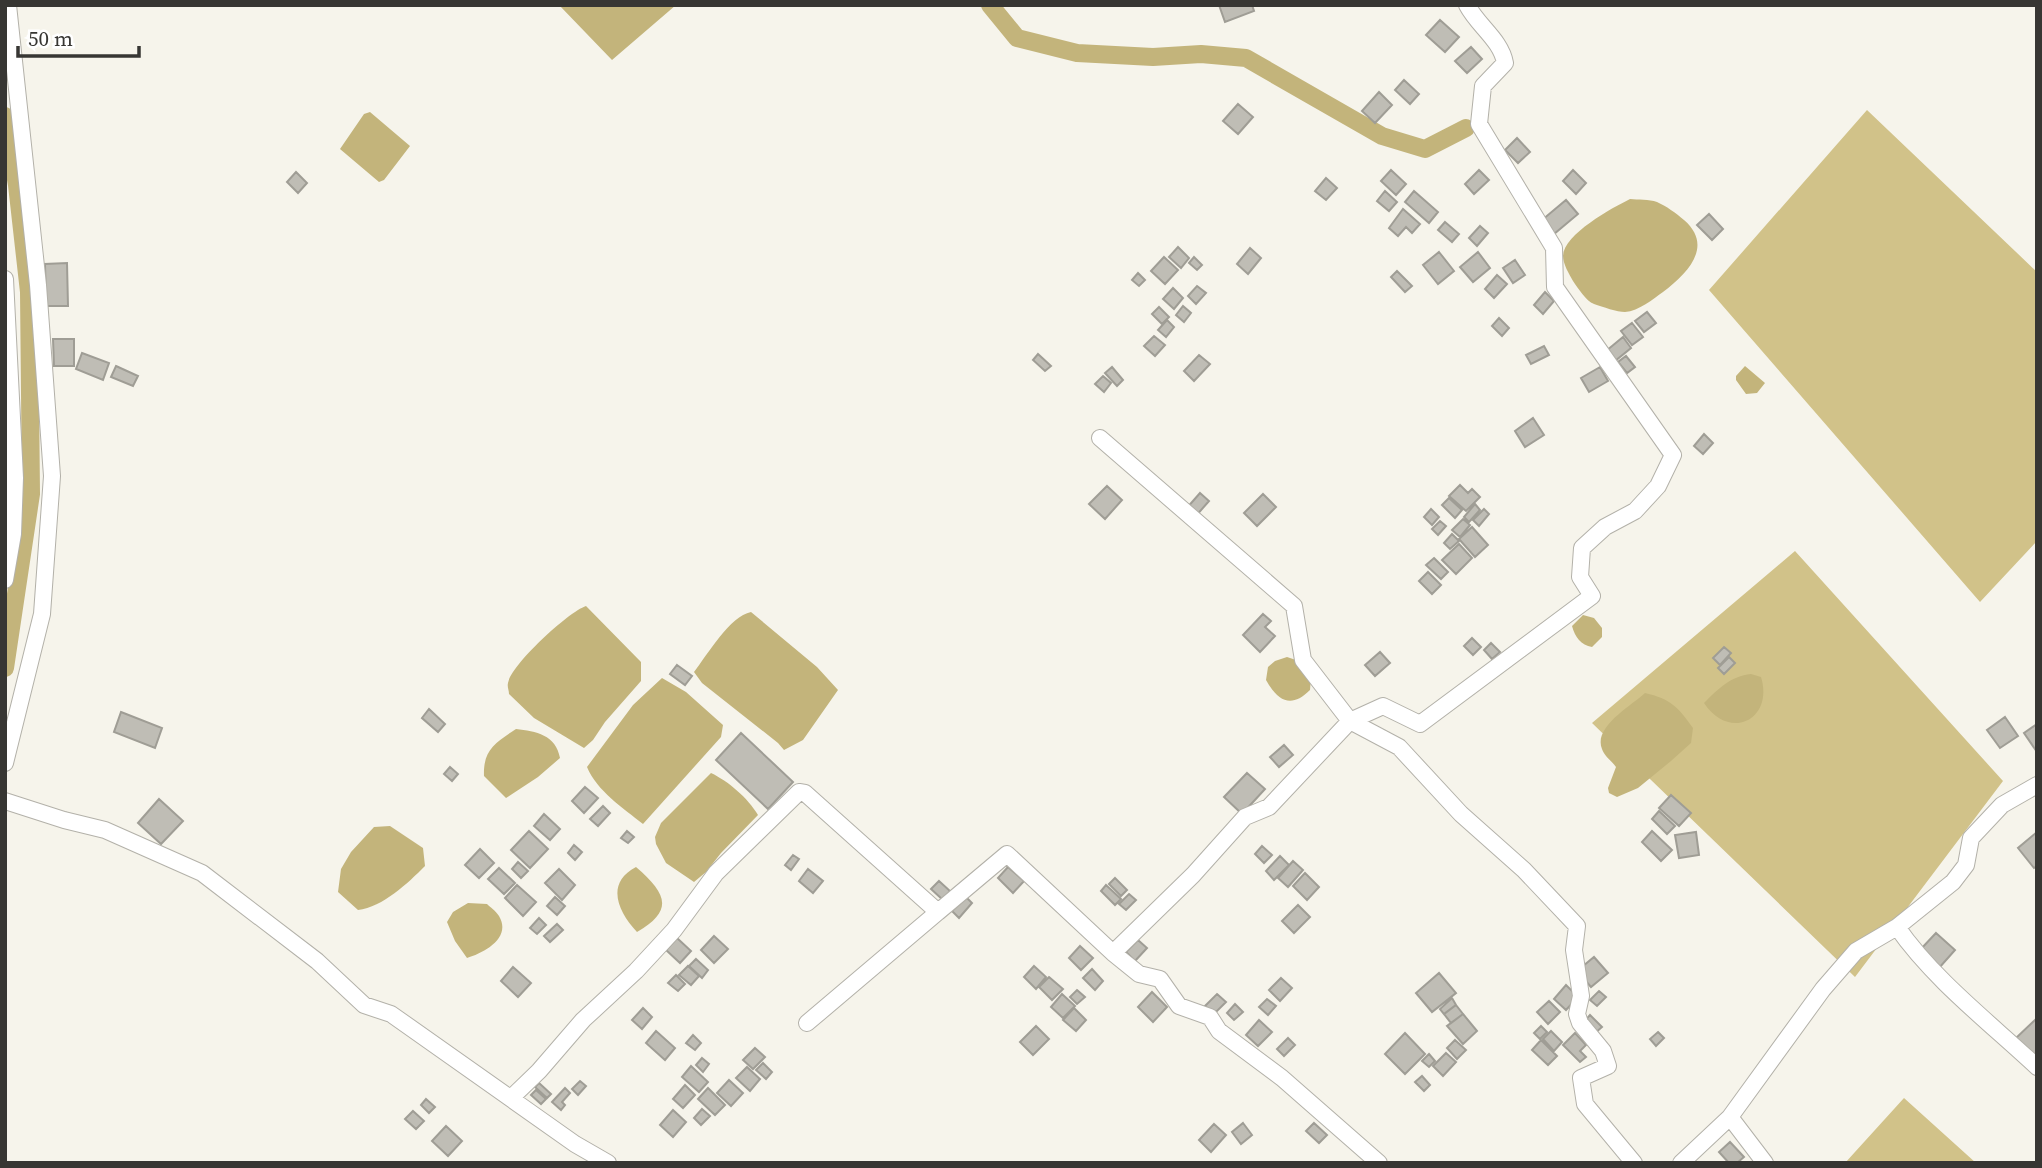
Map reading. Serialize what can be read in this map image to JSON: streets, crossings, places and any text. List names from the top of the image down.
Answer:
{
  "scale_bar": "50 m"
}
